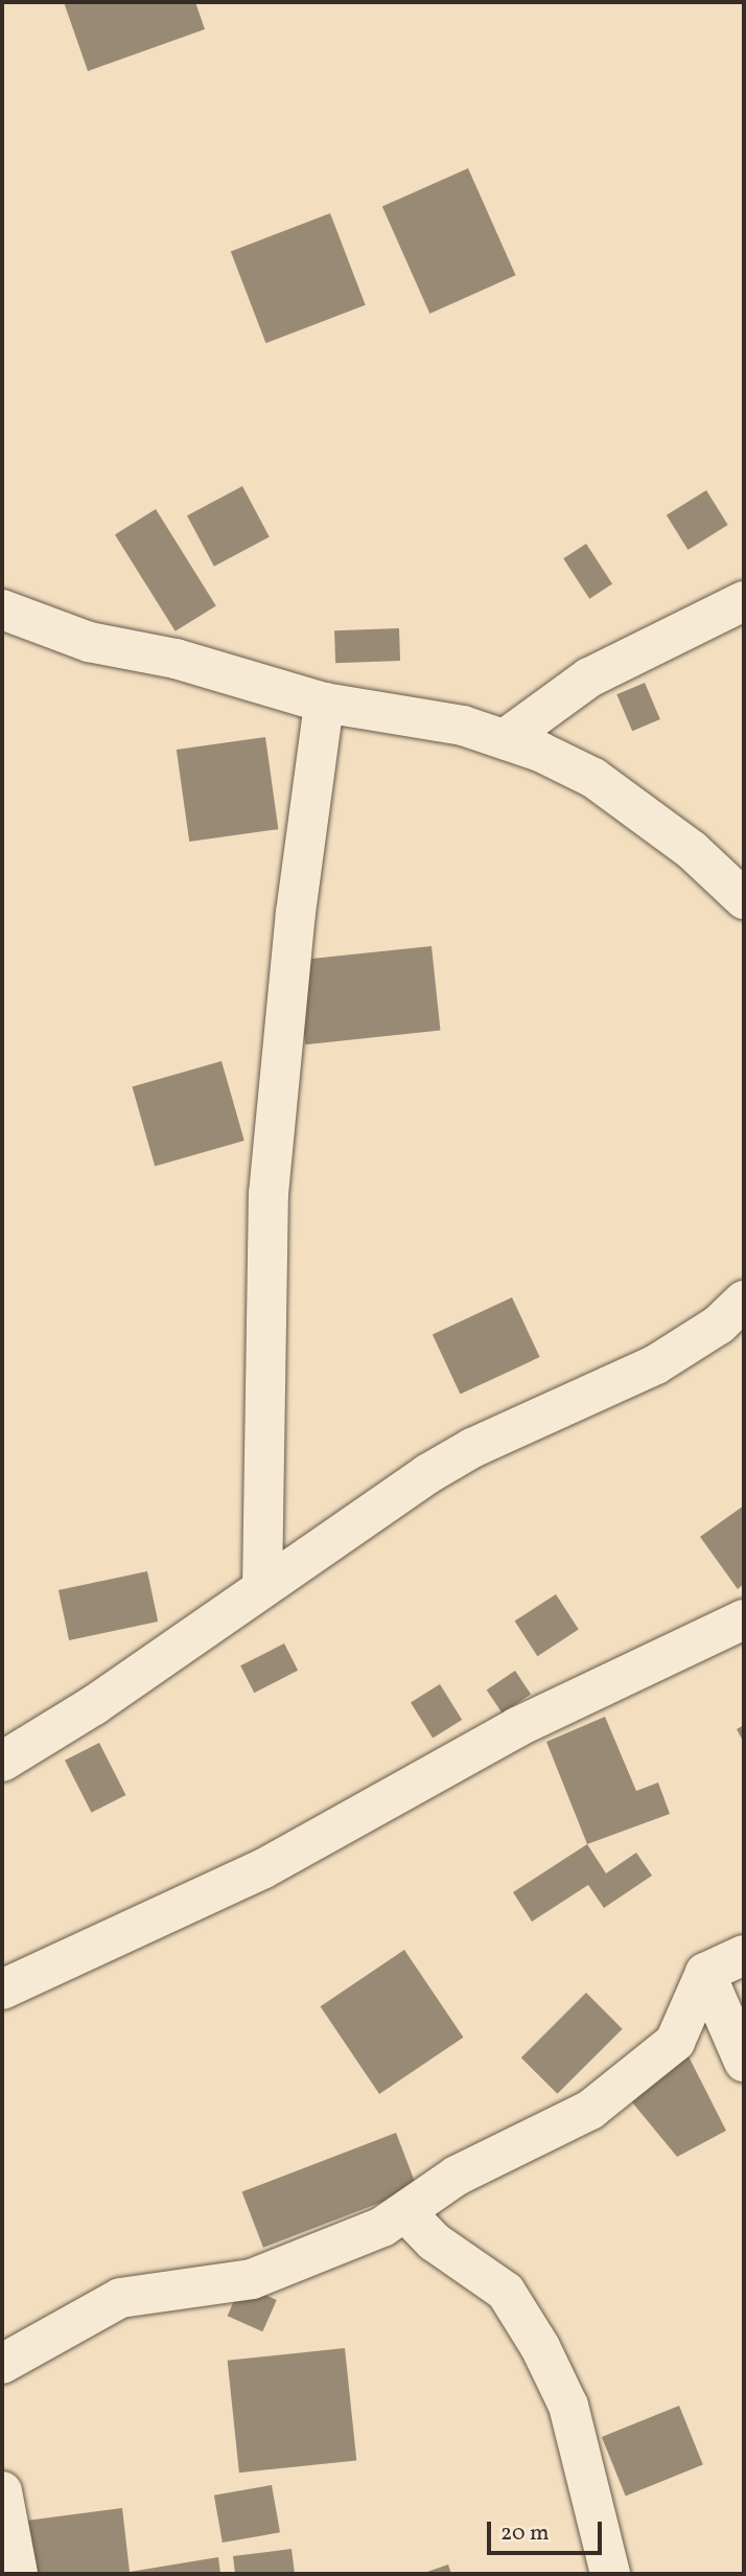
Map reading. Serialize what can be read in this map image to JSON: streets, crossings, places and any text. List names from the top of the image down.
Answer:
{
  "scale_bar": "20 m"
}
